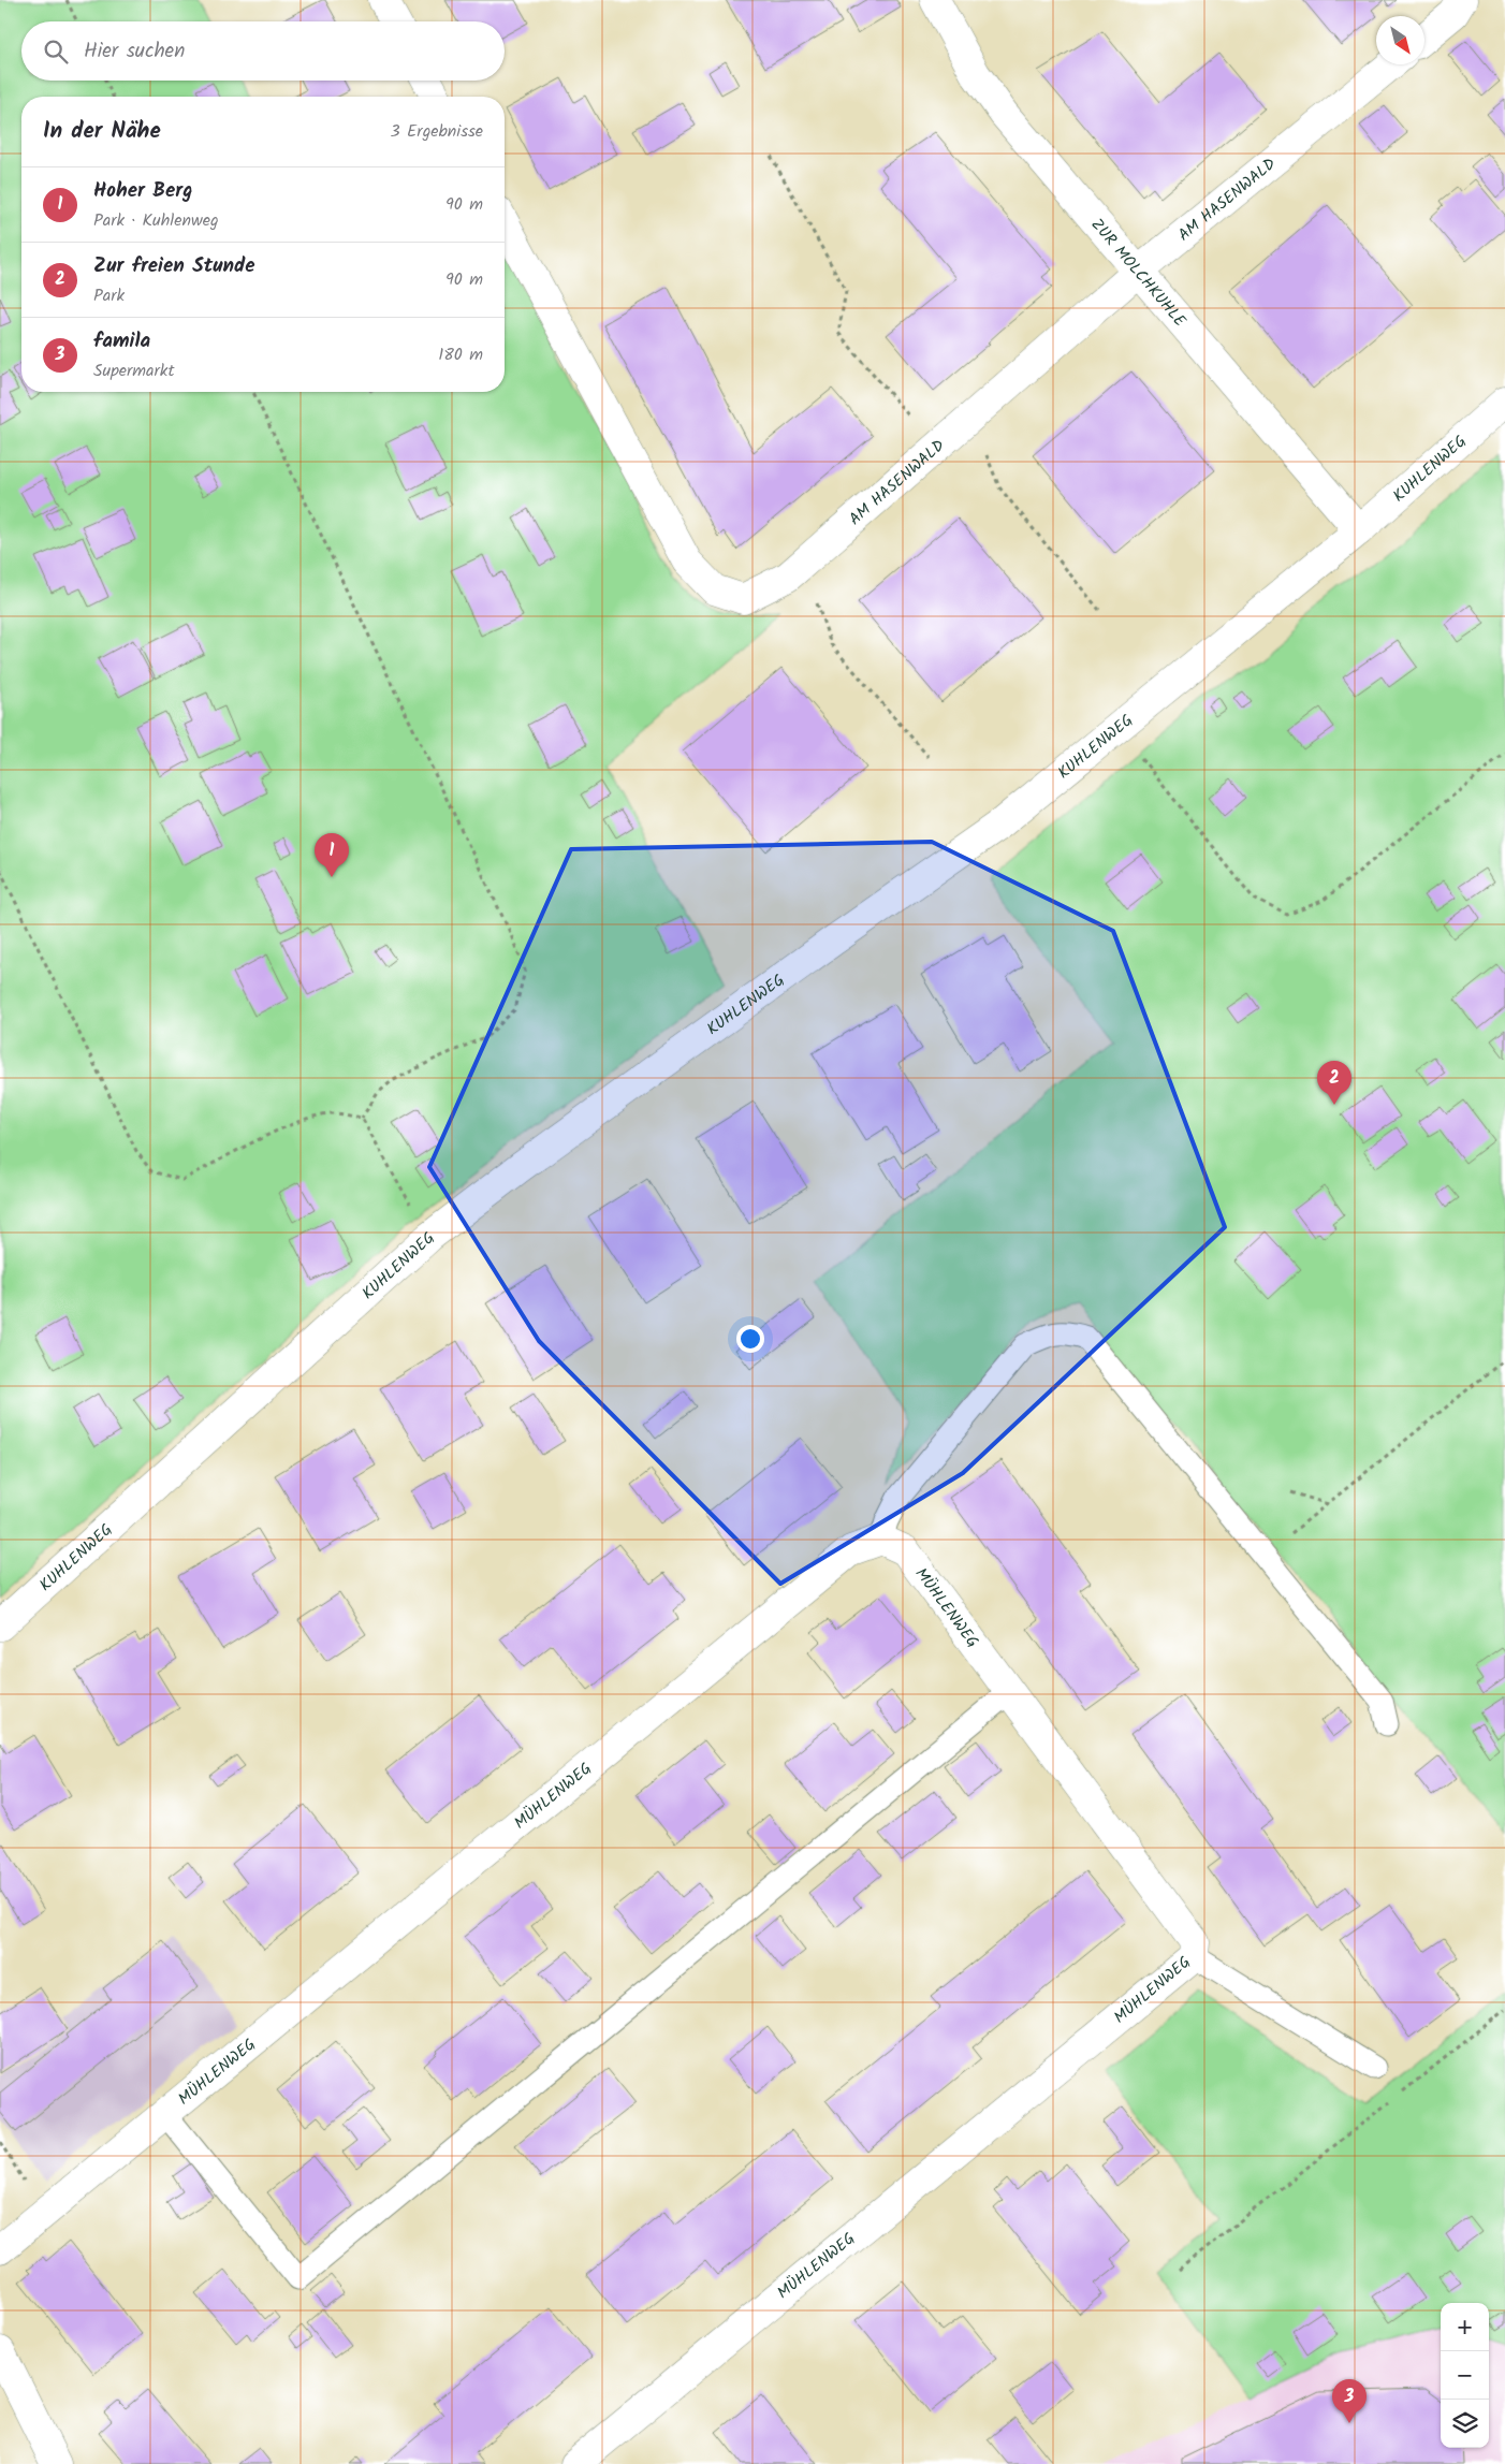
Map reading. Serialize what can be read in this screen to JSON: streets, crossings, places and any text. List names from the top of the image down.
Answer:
{
  "streets": {
    "street": [
      "AM HASENWALD",
      "ZUR MOLCHKUHLE",
      "KUHLENWEG",
      "MÜHLENWEG"
    ]
  },
  "crossings": [
    ["AM HASENWALD", "ZUR MOLCHKUHLE"],
    ["ZUR MOLCHKUHLE", "KUHLENWEG"]
  ],
  "north": "bottom right",
  "page": {
    "search": "Hier suchen",
    "heading": ["In der Nähe", "3 Ergebnisse"],
    "list": [
      {
        "mark": "1",
        "name": "Hoher Berg",
        "note": "Park · Kuhlenweg",
        "value": "90 m"
      },
      {
        "mark": "2",
        "name": "Zur freien Stunde",
        "note": "Park",
        "value": "90 m"
      },
      {
        "mark": "3",
        "name": "famila",
        "note": "Supermarkt",
        "value": "180 m"
      }
    ],
    "pins": ["1", "2", "3"],
    "map_buttons": ["+", "−"]
  }
}
